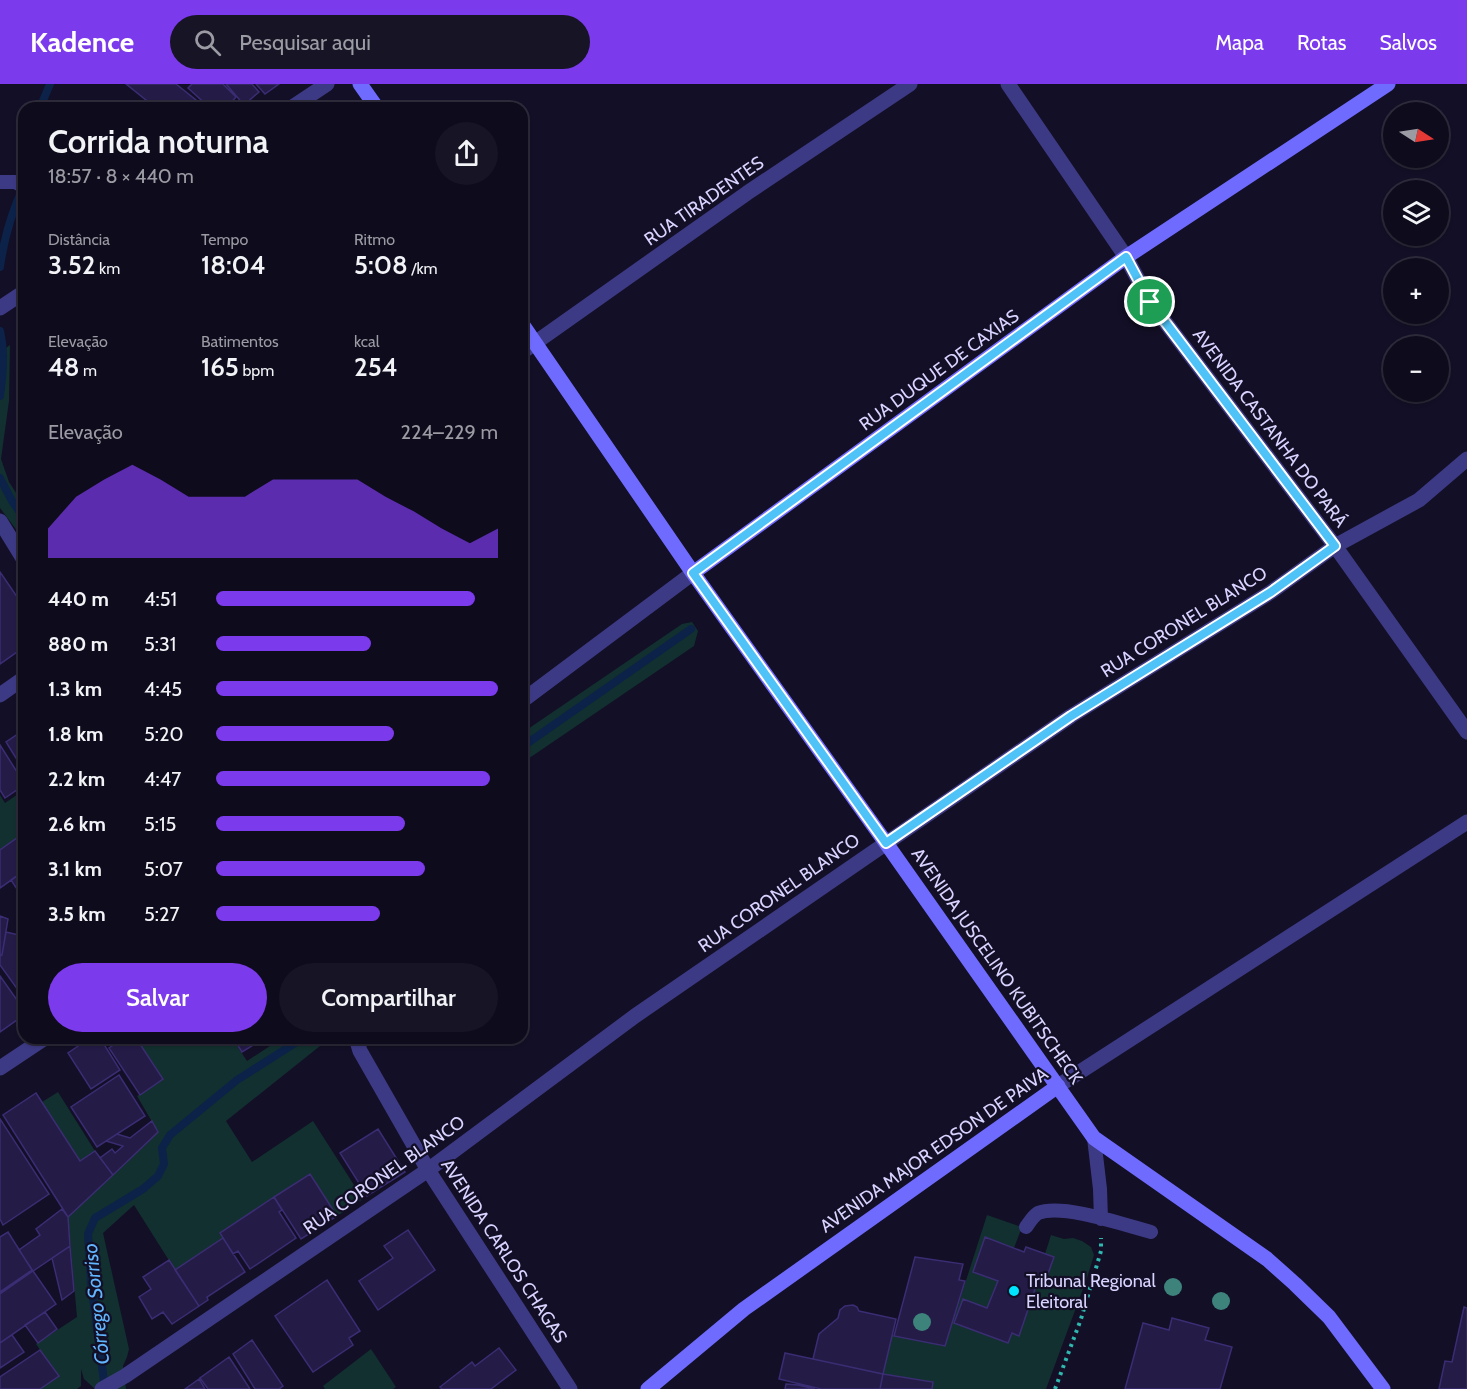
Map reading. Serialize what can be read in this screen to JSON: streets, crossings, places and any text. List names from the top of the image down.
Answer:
{
  "streets": {
    "street": [
      "RUA TIRADENTES",
      "RUA DUQUE DE CAXIAS",
      "AVENIDA CASTANHA DO PARÁ",
      "RUA CORONEL BLANCO",
      "AVENIDA JUSCELINO KUBITSCHECK",
      "AVENIDA MAJOR EDSON DE PAIVA",
      "AVENIDA CARLOS CHAGAS"
    ]
  },
  "crossings": [
    ["RUA TIRADENTES", "AVENIDA JUSCELINO KUBITSCHECK"],
    ["RUA DUQUE DE CAXIAS", "AVENIDA CASTANHA DO PARÁ"],
    ["RUA DUQUE DE CAXIAS", "AVENIDA JUSCELINO KUBITSCHECK"],
    ["AVENIDA CASTANHA DO PARÁ", "RUA CORONEL BLANCO"],
    ["RUA CORONEL BLANCO", "AVENIDA JUSCELINO KUBITSCHECK"],
    ["RUA CORONEL BLANCO", "AVENIDA CARLOS CHAGAS"],
    ["AVENIDA JUSCELINO KUBITSCHECK", "AVENIDA MAJOR EDSON DE PAIVA"]
  ],
  "water": ["Córrego Sorriso"],
  "places": ["Tribunal Regional Eleitoral"],
  "north": "right",
  "page": {
    "header": "Kadence",
    "search": "Pesquisar aqui",
    "nav": ["Mapa", "Rotas", "Salvos"],
    "map_buttons": ["+", "−"],
    "heading": ["Corrida noturna", "18:57 · 8 × 440 m"],
    "stats": [
      ["Distância", "3.52 km"],
      ["Tempo", "18:04"],
      ["Ritmo", "5:08 /km"],
      ["Elevação", "48 m"],
      ["Batimentos", "165 bpm"],
      ["kcal", "254"]
    ],
    "chart": ["Elevação", "224–229 m"],
    "list": [
      {
        "name": "440 m",
        "note": "4:51"
      },
      {
        "name": "880 m",
        "note": "5:31"
      },
      {
        "name": "1.3 km",
        "note": "4:45"
      },
      {
        "name": "1.8 km",
        "note": "5:20"
      },
      {
        "name": "2.2 km",
        "note": "4:47"
      },
      {
        "name": "2.6 km",
        "note": "5:15"
      },
      {
        "name": "3.1 km",
        "note": "5:07"
      },
      {
        "name": "3.5 km",
        "note": "5:27"
      }
    ],
    "buttons": ["Salvar", "Compartilhar"]
  }
}
